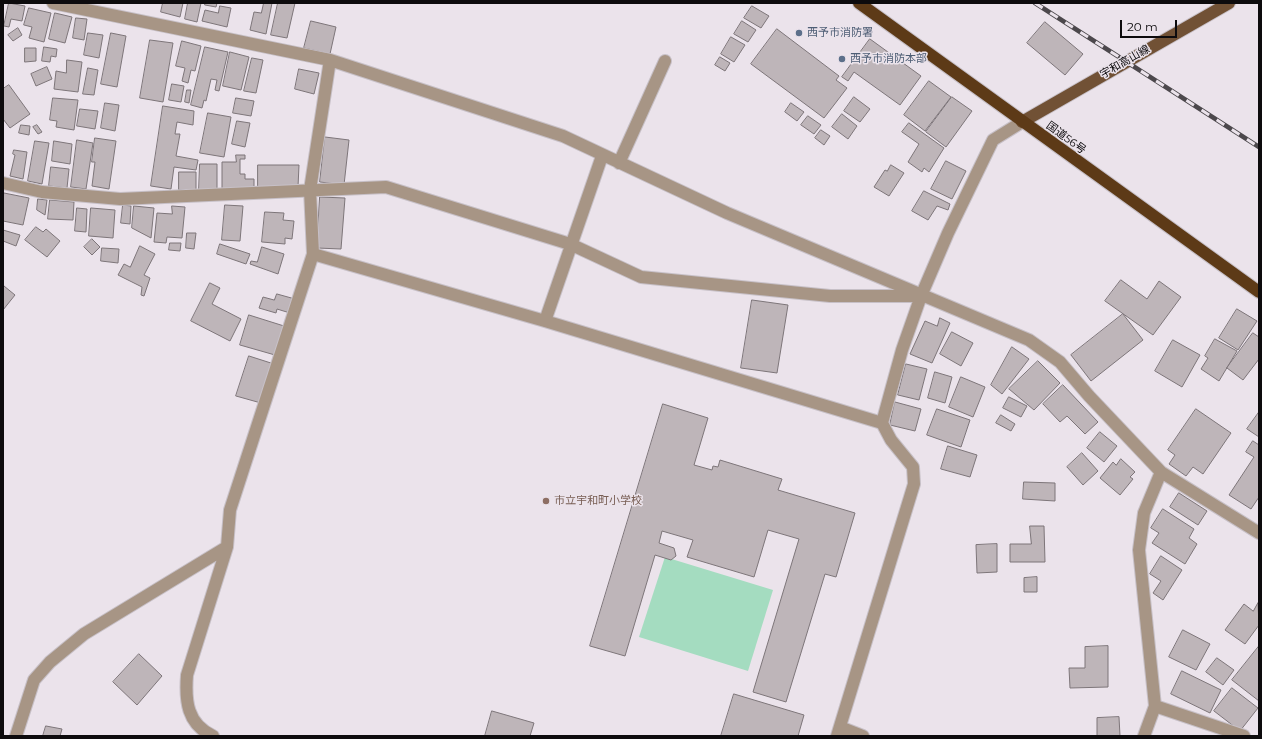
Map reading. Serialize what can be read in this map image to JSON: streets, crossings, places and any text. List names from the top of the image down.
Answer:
{
  "streets": {
    "highway": ["国道56号"],
    "main road": ["宇和高山線"]
  },
  "crossings": [
    ["宇和高山線", "国道56号"]
  ],
  "places": ["西予市消防署", "西予市消防本部", "市立宇和町小学校"],
  "scale_bar": "20 m"
}
